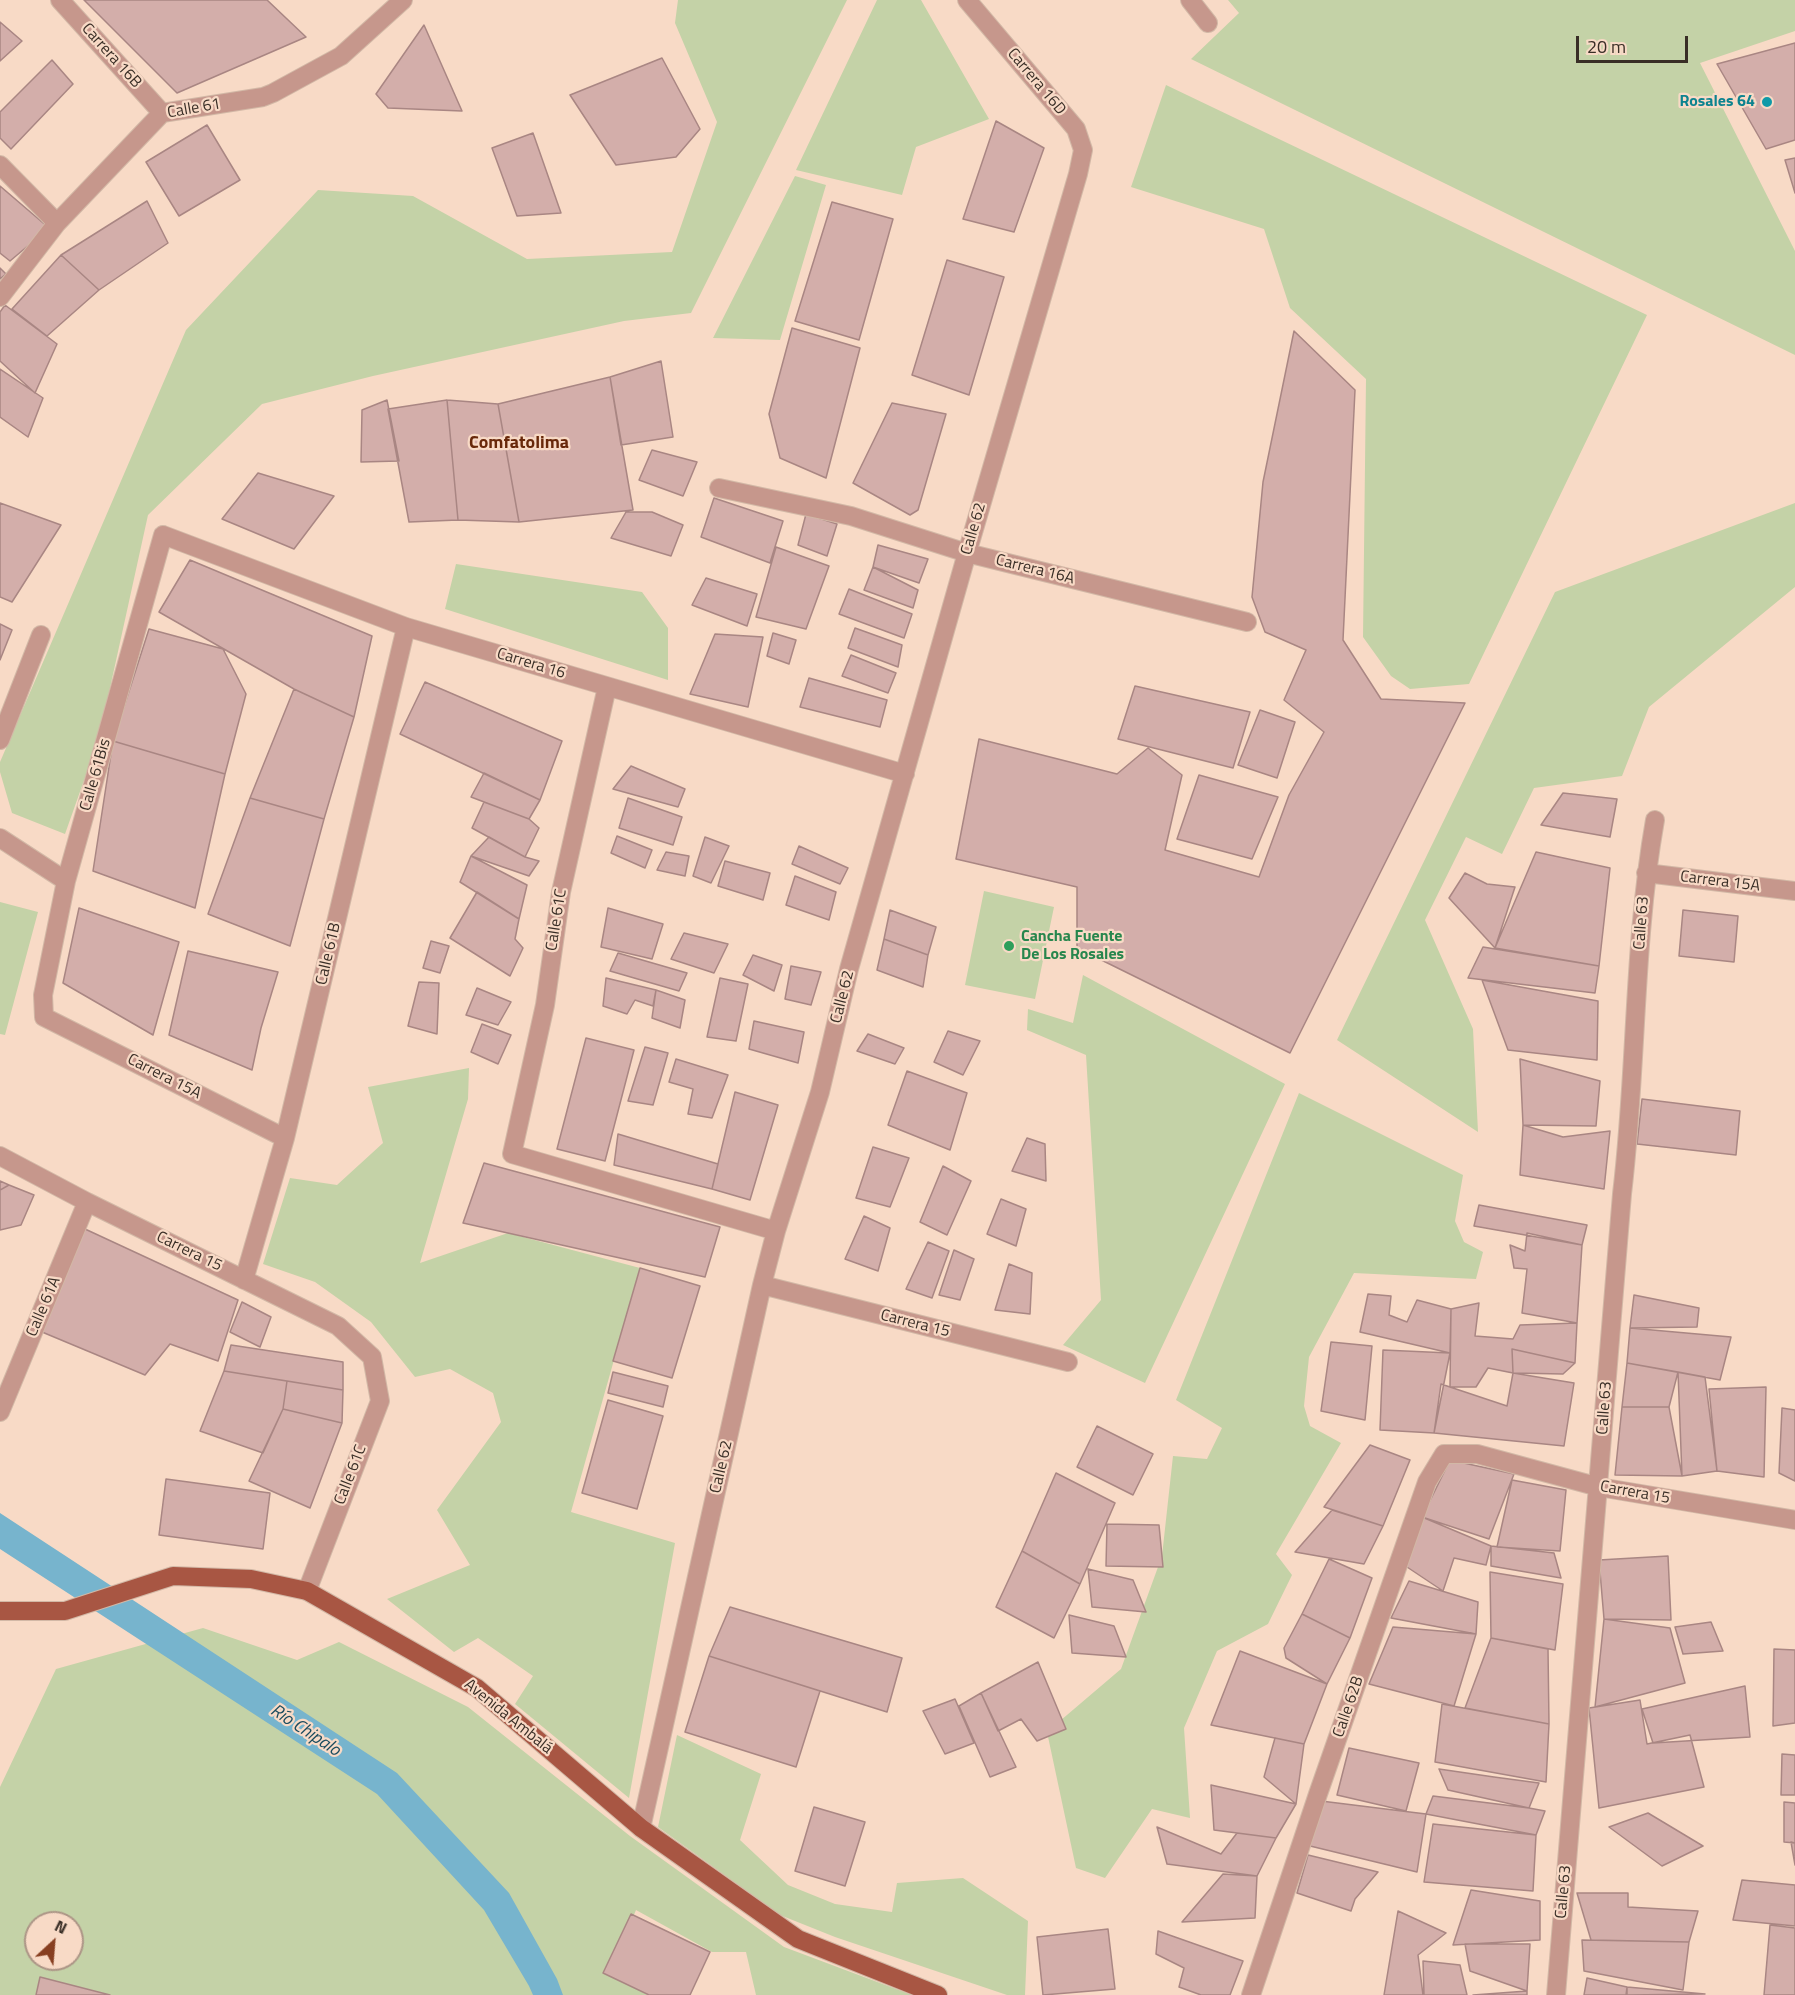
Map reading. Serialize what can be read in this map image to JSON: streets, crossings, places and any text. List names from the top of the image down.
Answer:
{
  "streets": {
    "main road": ["Avenida Ambalá"],
    "street": [
      "Carrera 16B",
      "Carrera 16D",
      "Calle 61",
      "Calle 62",
      "Carrera 16A",
      "Carrera 16",
      "Calle 61Bis",
      "Carrera 15A",
      "Calle 61C",
      "Calle 63",
      "Calle 61B",
      "Carrera 15",
      "Calle 61A",
      "Calle 62B"
    ]
  },
  "crossings": [
    ["Carrera 16B", "Calle 61"],
    ["Carrera 16D", "Calle 62"],
    ["Calle 62", "Carrera 16A"],
    ["Calle 62", "Carrera 16"],
    ["Calle 62", "Calle 61C"],
    ["Calle 62", "Carrera 15"],
    ["Calle 62", "Avenida Ambalá"],
    ["Carrera 16", "Calle 61Bis"],
    ["Carrera 16", "Calle 61C"],
    ["Carrera 16", "Calle 61B"],
    ["Calle 61Bis", "Carrera 15A"],
    ["Carrera 15A", "Calle 63"],
    ["Carrera 15A", "Calle 61B"],
    ["Calle 61C", "Carrera 15"],
    ["Calle 61C", "Avenida Ambalá"],
    ["Calle 63", "Carrera 15"],
    ["Calle 61B", "Carrera 15"],
    ["Carrera 15", "Calle 61A"],
    ["Carrera 15", "Calle 62B"]
  ],
  "districts": ["Comfatolima"],
  "water": ["Río Chipalo"],
  "places": ["Rosales 64", "Cancha Fuente De Los Rosales"],
  "scale_bar": "20 m",
  "north": "top right"
}
